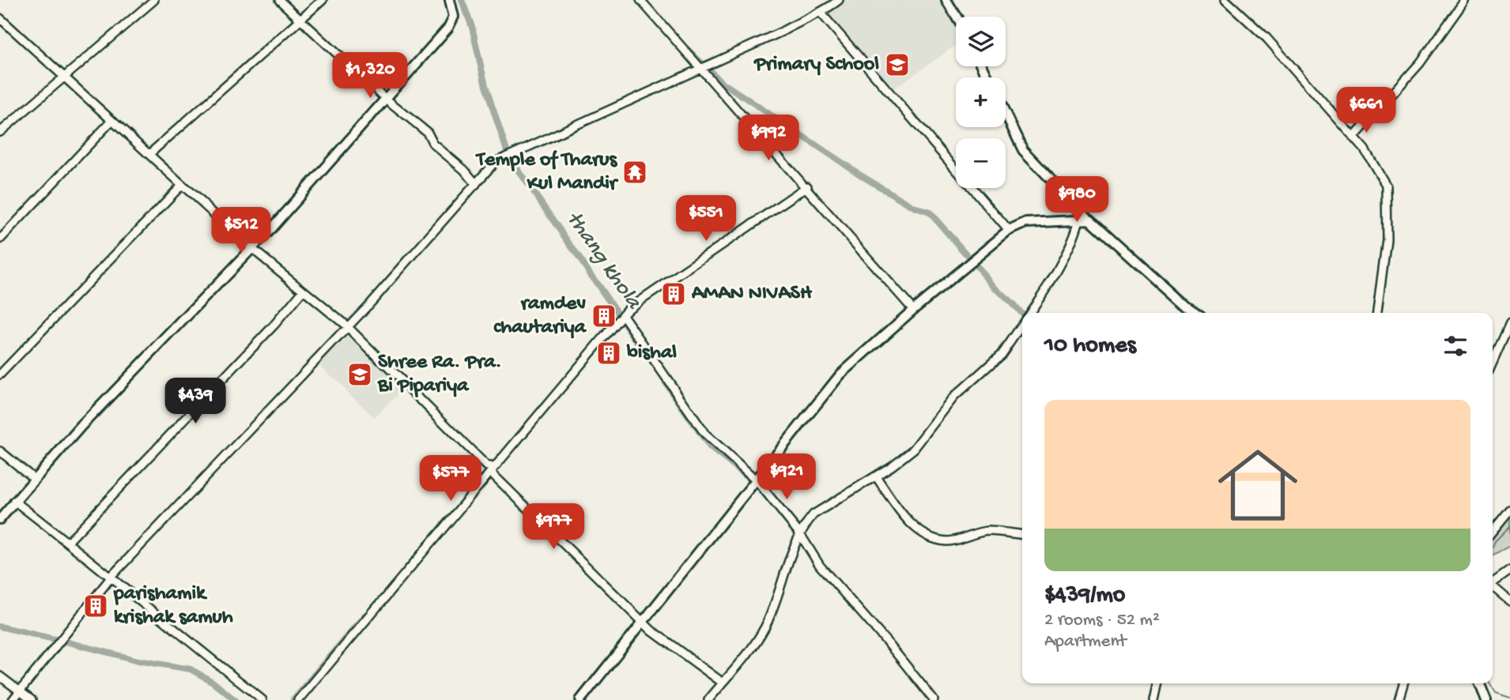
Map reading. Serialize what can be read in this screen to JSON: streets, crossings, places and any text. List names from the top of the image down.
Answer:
{
  "water": ["thang khola"],
  "places": {
    "school or university": ["Primary School", "Shree Ra. Pra. Bi Pipariya"],
    "temple": ["Temple of Tharus Kul Mandir"],
    "building": [
      "AMAN NIVASH",
      "ramdev chautariya",
      "bishal",
      "parishamik krishak samuh"
    ]
  },
  "page": {
    "map_buttons": ["+", "−"],
    "price": [
      "$1,320",
      "$661",
      "$992",
      "$980",
      "$551",
      "$512",
      "$439",
      "$921",
      "$577",
      "$977"
    ],
    "heading": "10 homes",
    "list": [
      {
        "name": "$439/mo",
        "note": "2 rooms · 52 m² · Apartment"
      }
    ]
  }
}
